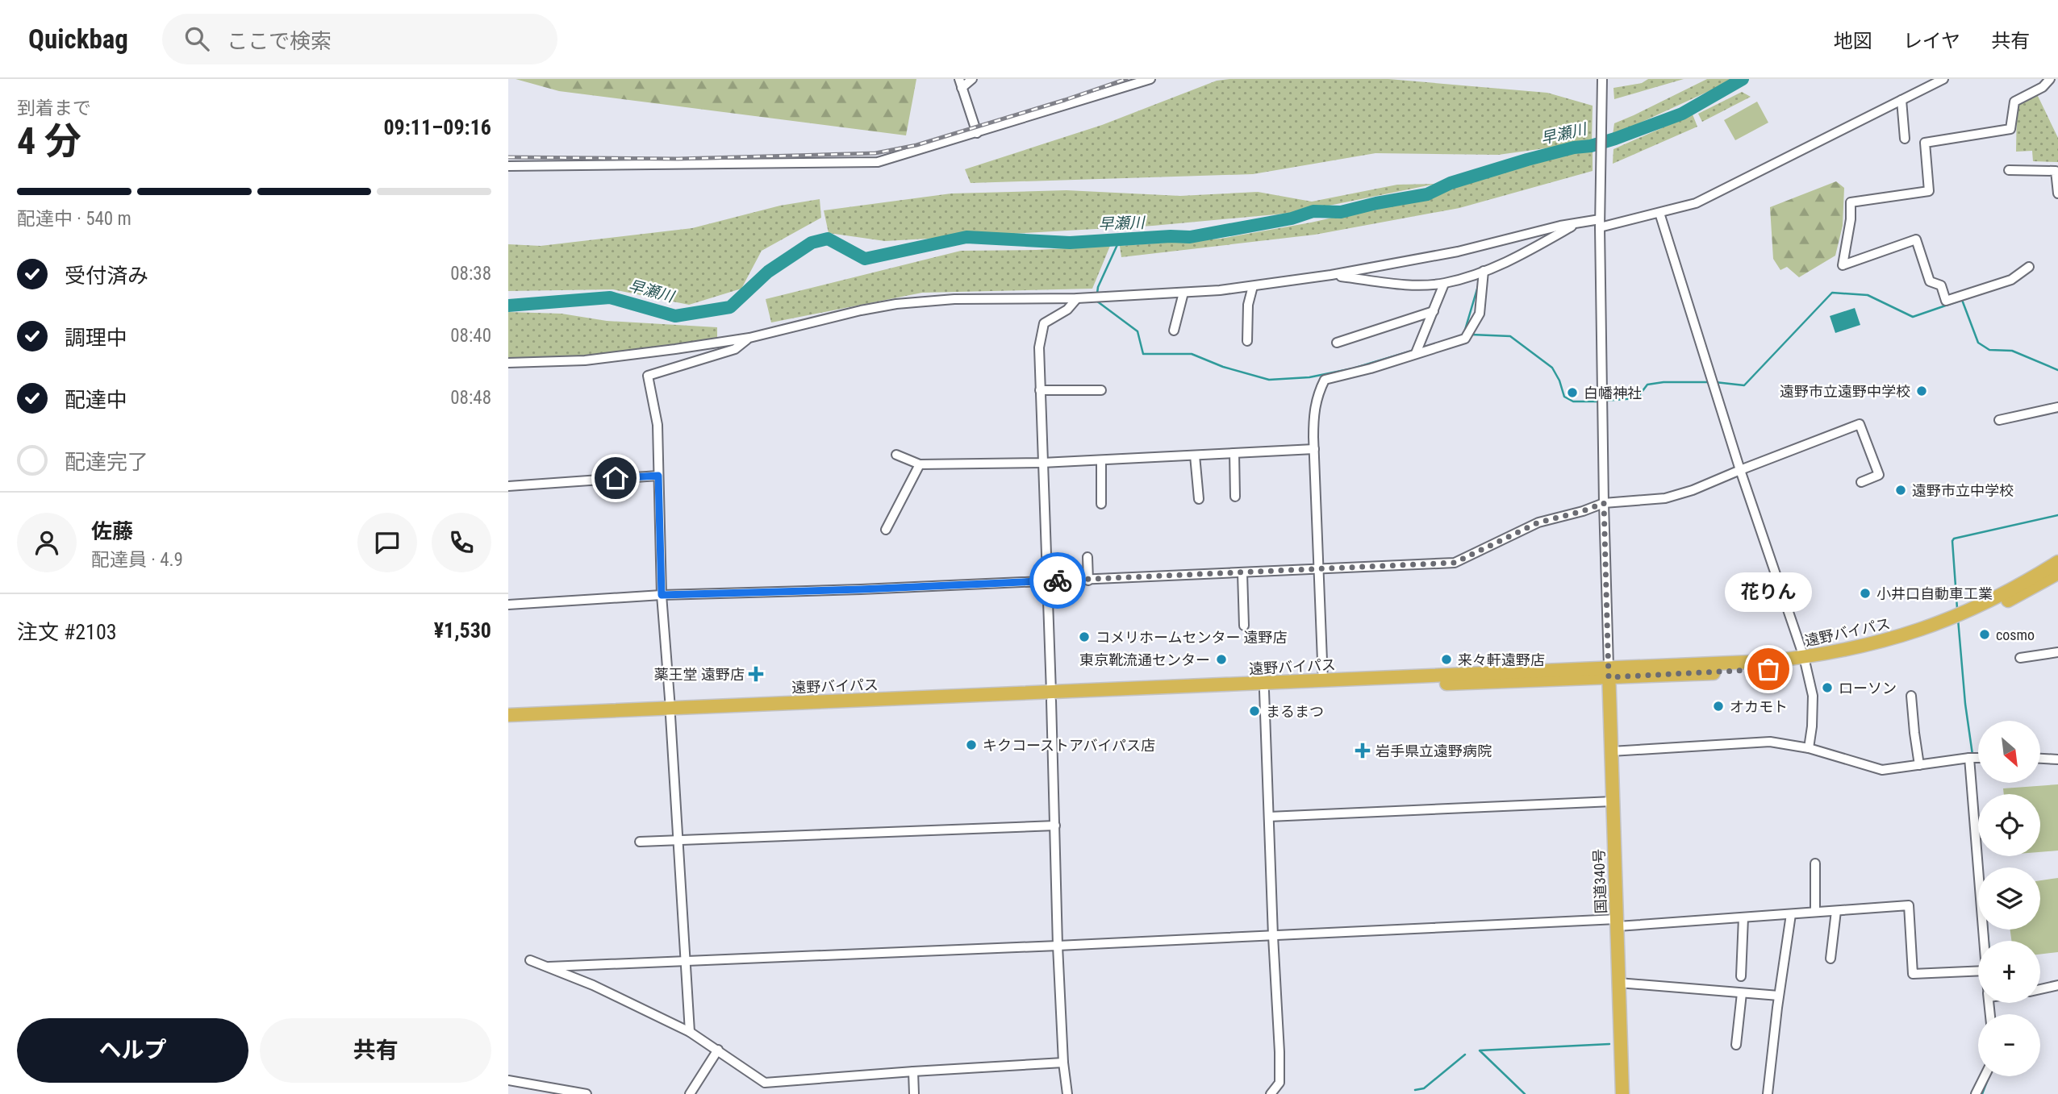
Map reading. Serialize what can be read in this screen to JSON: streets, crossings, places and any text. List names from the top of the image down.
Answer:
{
  "streets": {
    "highway": ["遠野バイパス", "国道340号"]
  },
  "crossings": [
    ["遠野バイパス", "国道340号"]
  ],
  "water": ["早瀬川"],
  "places": {
    "other": [
      "遠野市立遠野中学校",
      "白幡神社",
      "遠野市立中学校",
      "小井口自動車工業",
      "cosmo",
      "コメリホームセンター 遠野店",
      "東京靴流通センター",
      "来々軒遠野店",
      "花りん",
      "ローソン",
      "オカモト",
      "まるまつ",
      "キクコーストアバイパス店"
    ],
    "health": ["薬王堂 遠野店", "岩手県立遠野病院"]
  },
  "north": "bottom right",
  "page": {
    "header": "Quickbag",
    "search": "ここで検索",
    "nav": ["地図", "レイヤ", "共有"],
    "heading": ["4 分", "到着まで", "09:11–09:16"],
    "panel": [
      "佐藤",
      "配達員 · 4.9",
      "注文 #2103",
      "¥1,530"
    ],
    "bar": "配達中 · 540 m",
    "list": [
      ["受付済み", "08:38"],
      ["調理中", "08:40"],
      ["配達中", "08:48"],
      "配達完了"
    ],
    "bubble": "花りん",
    "map_buttons": ["+", "−"],
    "buttons": ["ヘルプ", "共有"]
  }
}
